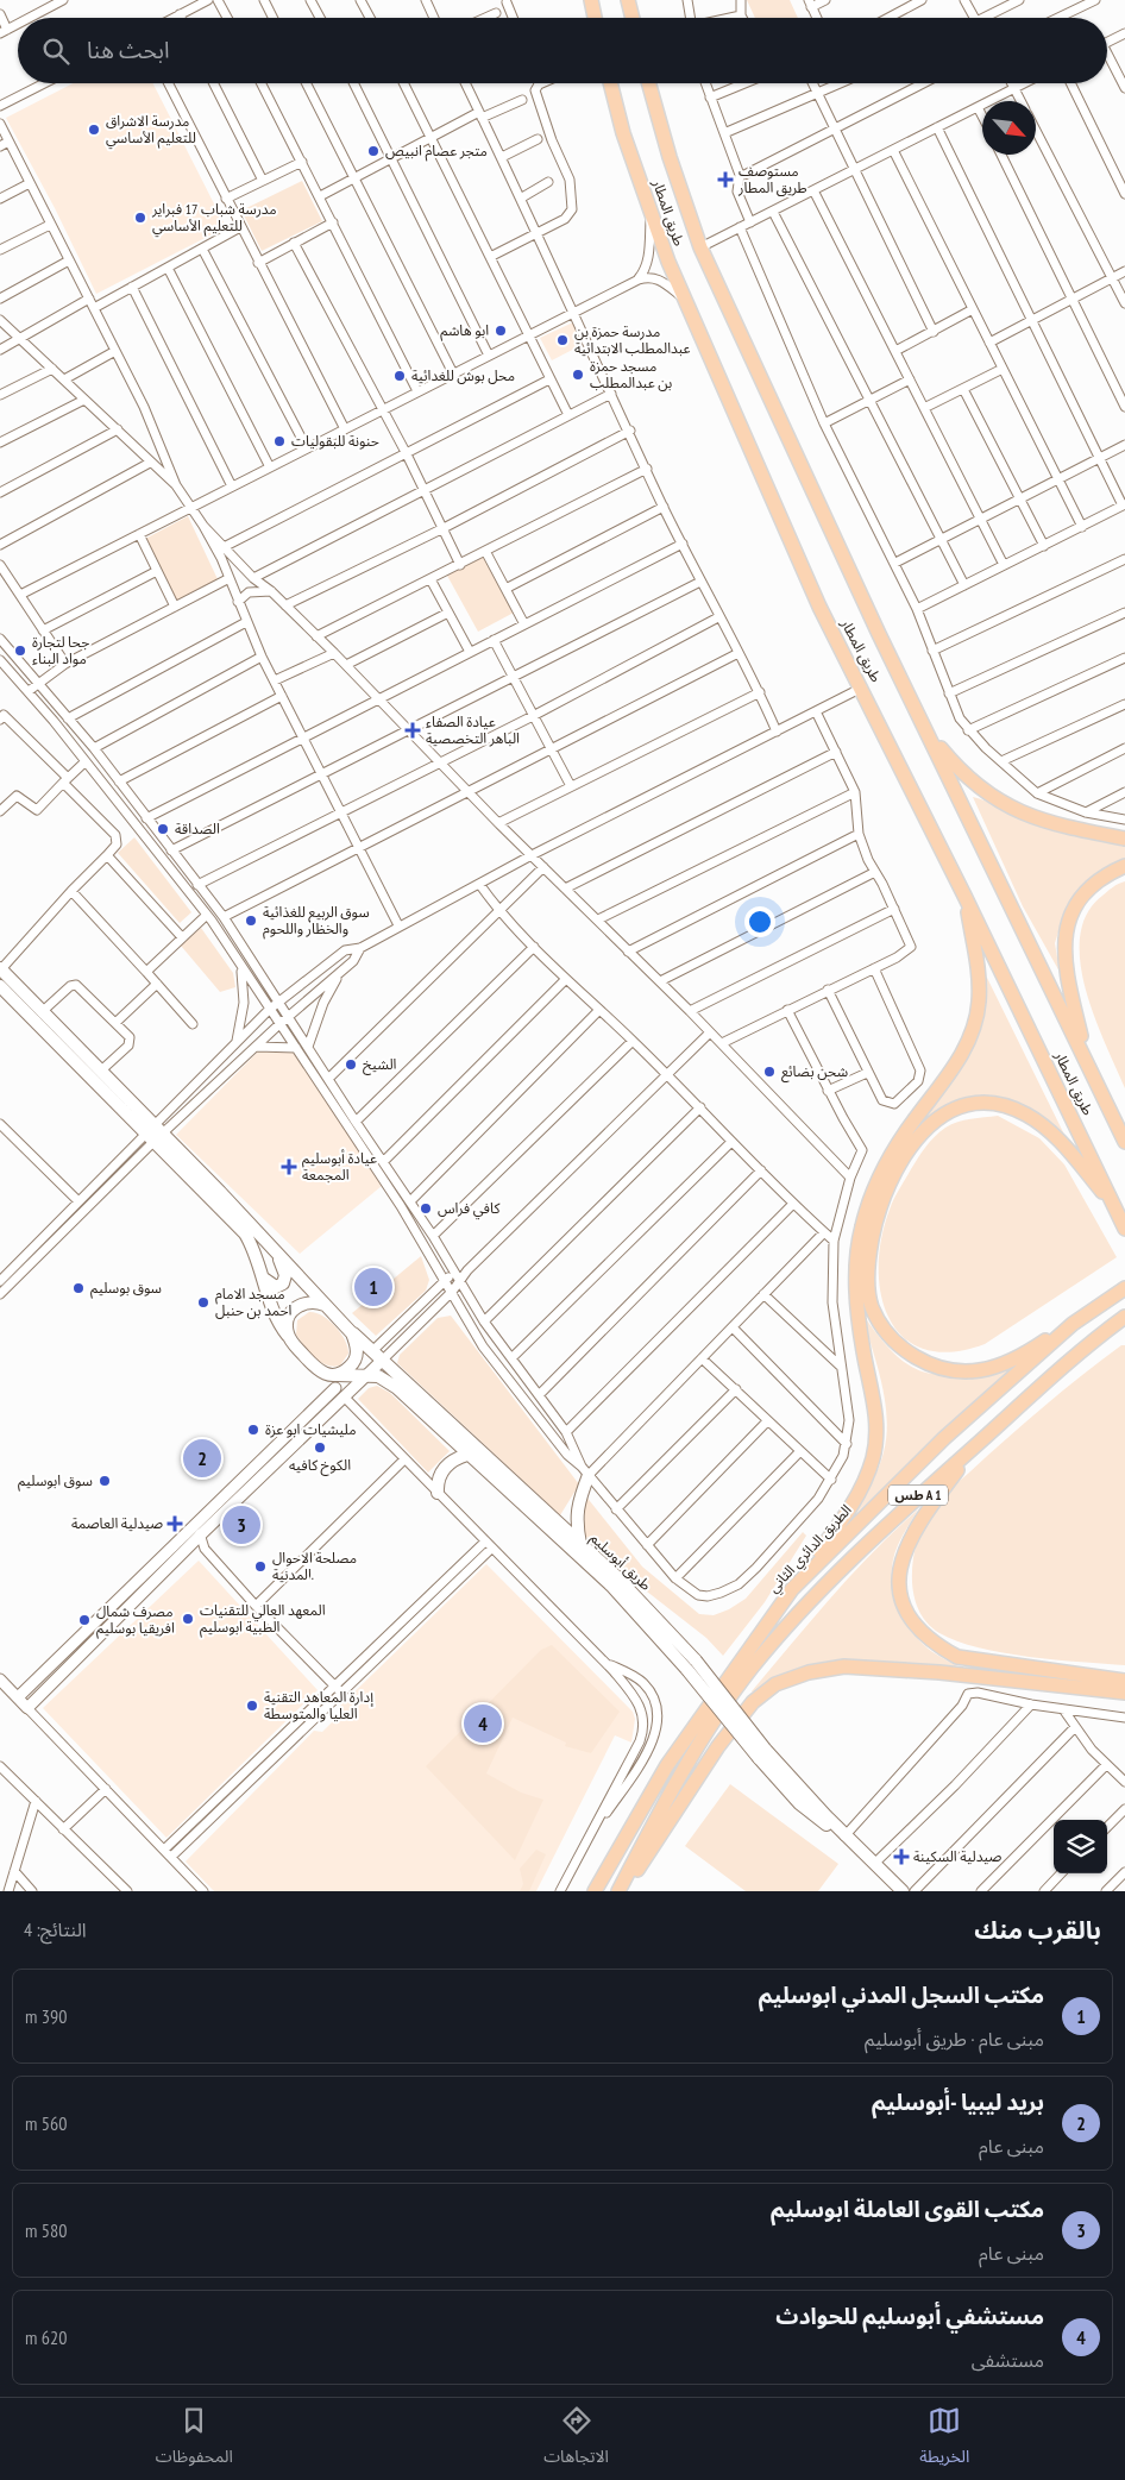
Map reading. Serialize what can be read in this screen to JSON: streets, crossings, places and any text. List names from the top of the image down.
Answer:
{
  "streets": {
    "highway": ["طريق المطار", "طس A 1", "الطريق الدائري الثاني"],
    "main road": ["طريق أبوسليم"]
  },
  "places": {
    "other": [
      "مدرسة الاشراق للتعليم الأساسي",
      "متجر عصام انبيص",
      "مدرسة شباب 17 فبراير للتعليم الأساسي",
      "ابو هاشم",
      "مدرسة حمزة بن عبدالمطلب الابتدائية",
      "مسجد حمزة بن عبدالمطلب",
      "محل بوش للغدائية",
      "حنونة للبقوليات",
      "جحا لتجارة مواد البناء",
      "الصداقة",
      "سوق الربيع للغذائية والخظار واللحوم",
      "الشيخ",
      "شحن بضائع",
      "كافي فراس",
      "سوق بوسليم",
      "مسجد الامام احمد بن حنبل",
      "مليشيات ابو عزة",
      "الكوخ كافيه",
      "سوق ابوسليم",
      "مصلحة الاحوال المدنية.",
      "المعهد العالي للتقنيات الطبية ابوسليم",
      "مصرف شمال افريقيا بوسليم",
      "إدارة المعاهد التقنية العليا والمتوسطة"
    ],
    "health": [
      "مستوصف طريق المطار",
      "عيادة الصفاء الباهر التخصصية",
      "عيادة أبوسليم المجمعة",
      "صيدلية العاصمة",
      "صيدلية السكينة"
    ]
  },
  "north": "bottom right",
  "page": {
    "search": "ابحث هنا",
    "pins": [
      "1",
      "2",
      "3",
      "4"
    ],
    "heading": ["بالقرب منك", "النتائج: 4"],
    "list": [
      {
        "mark": "1",
        "name": "مكتب السجل المدني ابوسليم",
        "note": "مبنى عام · طريق أبوسليم",
        "value": "390 m"
      },
      {
        "mark": "2",
        "name": "بريد ليبيا -أبوسليم",
        "note": "مبنى عام",
        "value": "560 m"
      },
      {
        "mark": "3",
        "name": "مكتب القوى العاملة ابوسليم",
        "note": "مبنى عام",
        "value": "580 m"
      },
      {
        "mark": "4",
        "name": "مستشفي أبوسليم للحوادث",
        "note": "مستشفى",
        "value": "620 m"
      }
    ],
    "nav": ["الخريطة", "الاتجاهات", "المحفوظات"]
  }
}
